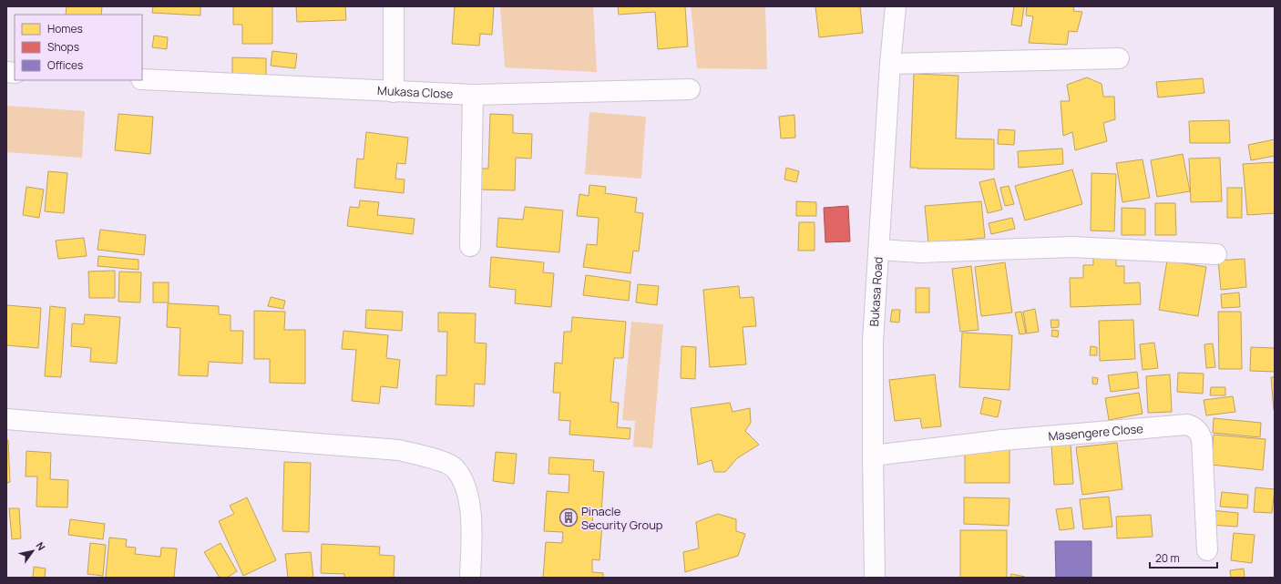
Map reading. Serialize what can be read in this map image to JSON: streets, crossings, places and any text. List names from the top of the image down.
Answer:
{
  "streets": {
    "street": ["Mukasa Close", "Bukasa Road", "Masengere Close"]
  },
  "crossings": [
    ["Bukasa Road", "Masengere Close"]
  ],
  "places": {
    "building": ["Pinacle Security Group"]
  },
  "legend": ["Homes", "Shops", "Offices"],
  "scale_bar": "20 m",
  "north": "top right"
}
